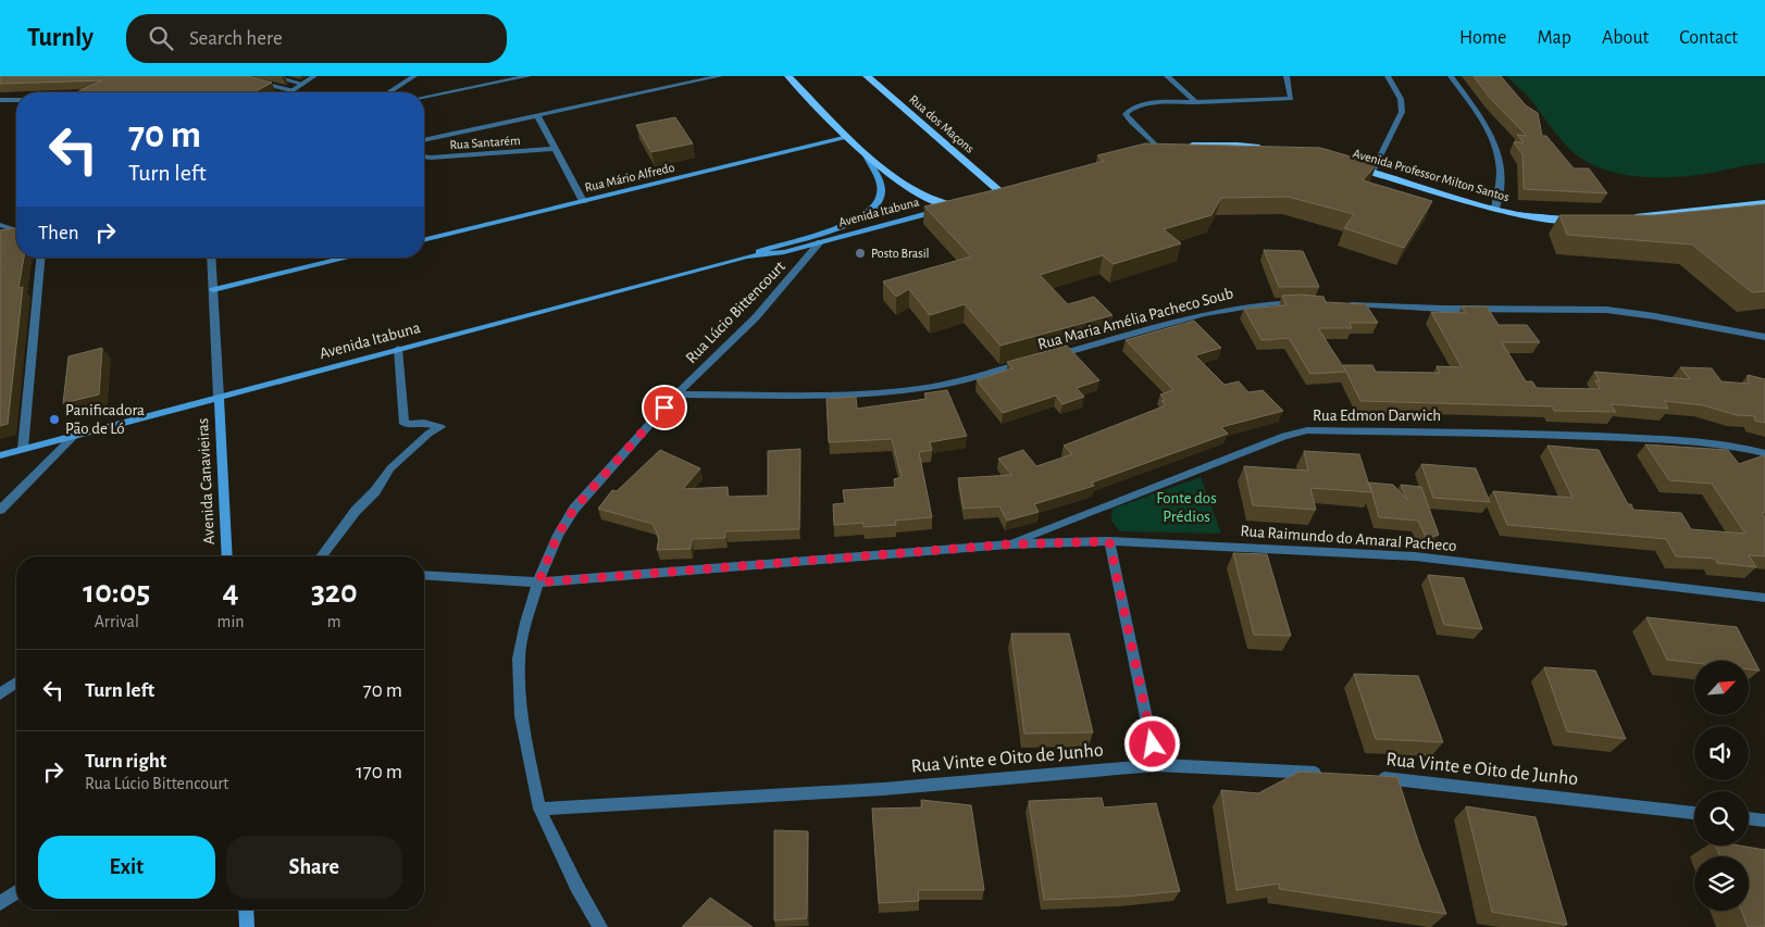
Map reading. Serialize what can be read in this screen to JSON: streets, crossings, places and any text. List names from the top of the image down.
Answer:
{
  "streets": {
    "main road": [
      "Rua dos Maçons",
      "Avenida Professor Milton Santos",
      "Rua Mário Alfredo",
      "Avenida Itabuna",
      "Avenida Canavieiras"
    ],
    "street": [
      "Rua Santarém",
      "Rua Lúcio Bittencourt",
      "Rua Maria Amélia Pacheco Soub",
      "Rua Edmon Darwich",
      "Rua Raimundo do Amaral Pacheco",
      "Rua Vinte e Oito de Junho"
    ]
  },
  "crossings": [
    ["Rua Santarém", "Rua Mário Alfredo"],
    ["Rua Mário Alfredo", "Avenida Itabuna"],
    ["Avenida Itabuna", "Rua Lúcio Bittencourt"],
    ["Avenida Itabuna", "Avenida Canavieiras"],
    ["Rua Lúcio Bittencourt", "Rua Maria Amélia Pacheco Soub"],
    ["Rua Lúcio Bittencourt", "Rua Raimundo do Amaral Pacheco"],
    ["Rua Lúcio Bittencourt", "Rua Vinte e Oito de Junho"],
    ["Rua Edmon Darwich", "Rua Raimundo do Amaral Pacheco"]
  ],
  "parks": ["Fonte dos Prédios"],
  "places": ["Posto Brasil", "Panificadora Pão de Ló"],
  "north": "top right",
  "page": {
    "header": "Turnly",
    "search": "Search here",
    "nav": [
      "Home",
      "Map",
      "About",
      "Contact"
    ],
    "turn": ["70 m", "Turn left"],
    "then": "Then",
    "eta": [
      "10:05",
      "Arrival",
      "4",
      "min",
      "320",
      "m"
    ],
    "list": [
      {
        "name": "Turn left",
        "value": "70 m"
      },
      {
        "name": "Turn right",
        "note": "Rua Lúcio Bittencourt",
        "value": "170 m"
      }
    ],
    "buttons": ["Exit", "Share"]
  }
}
